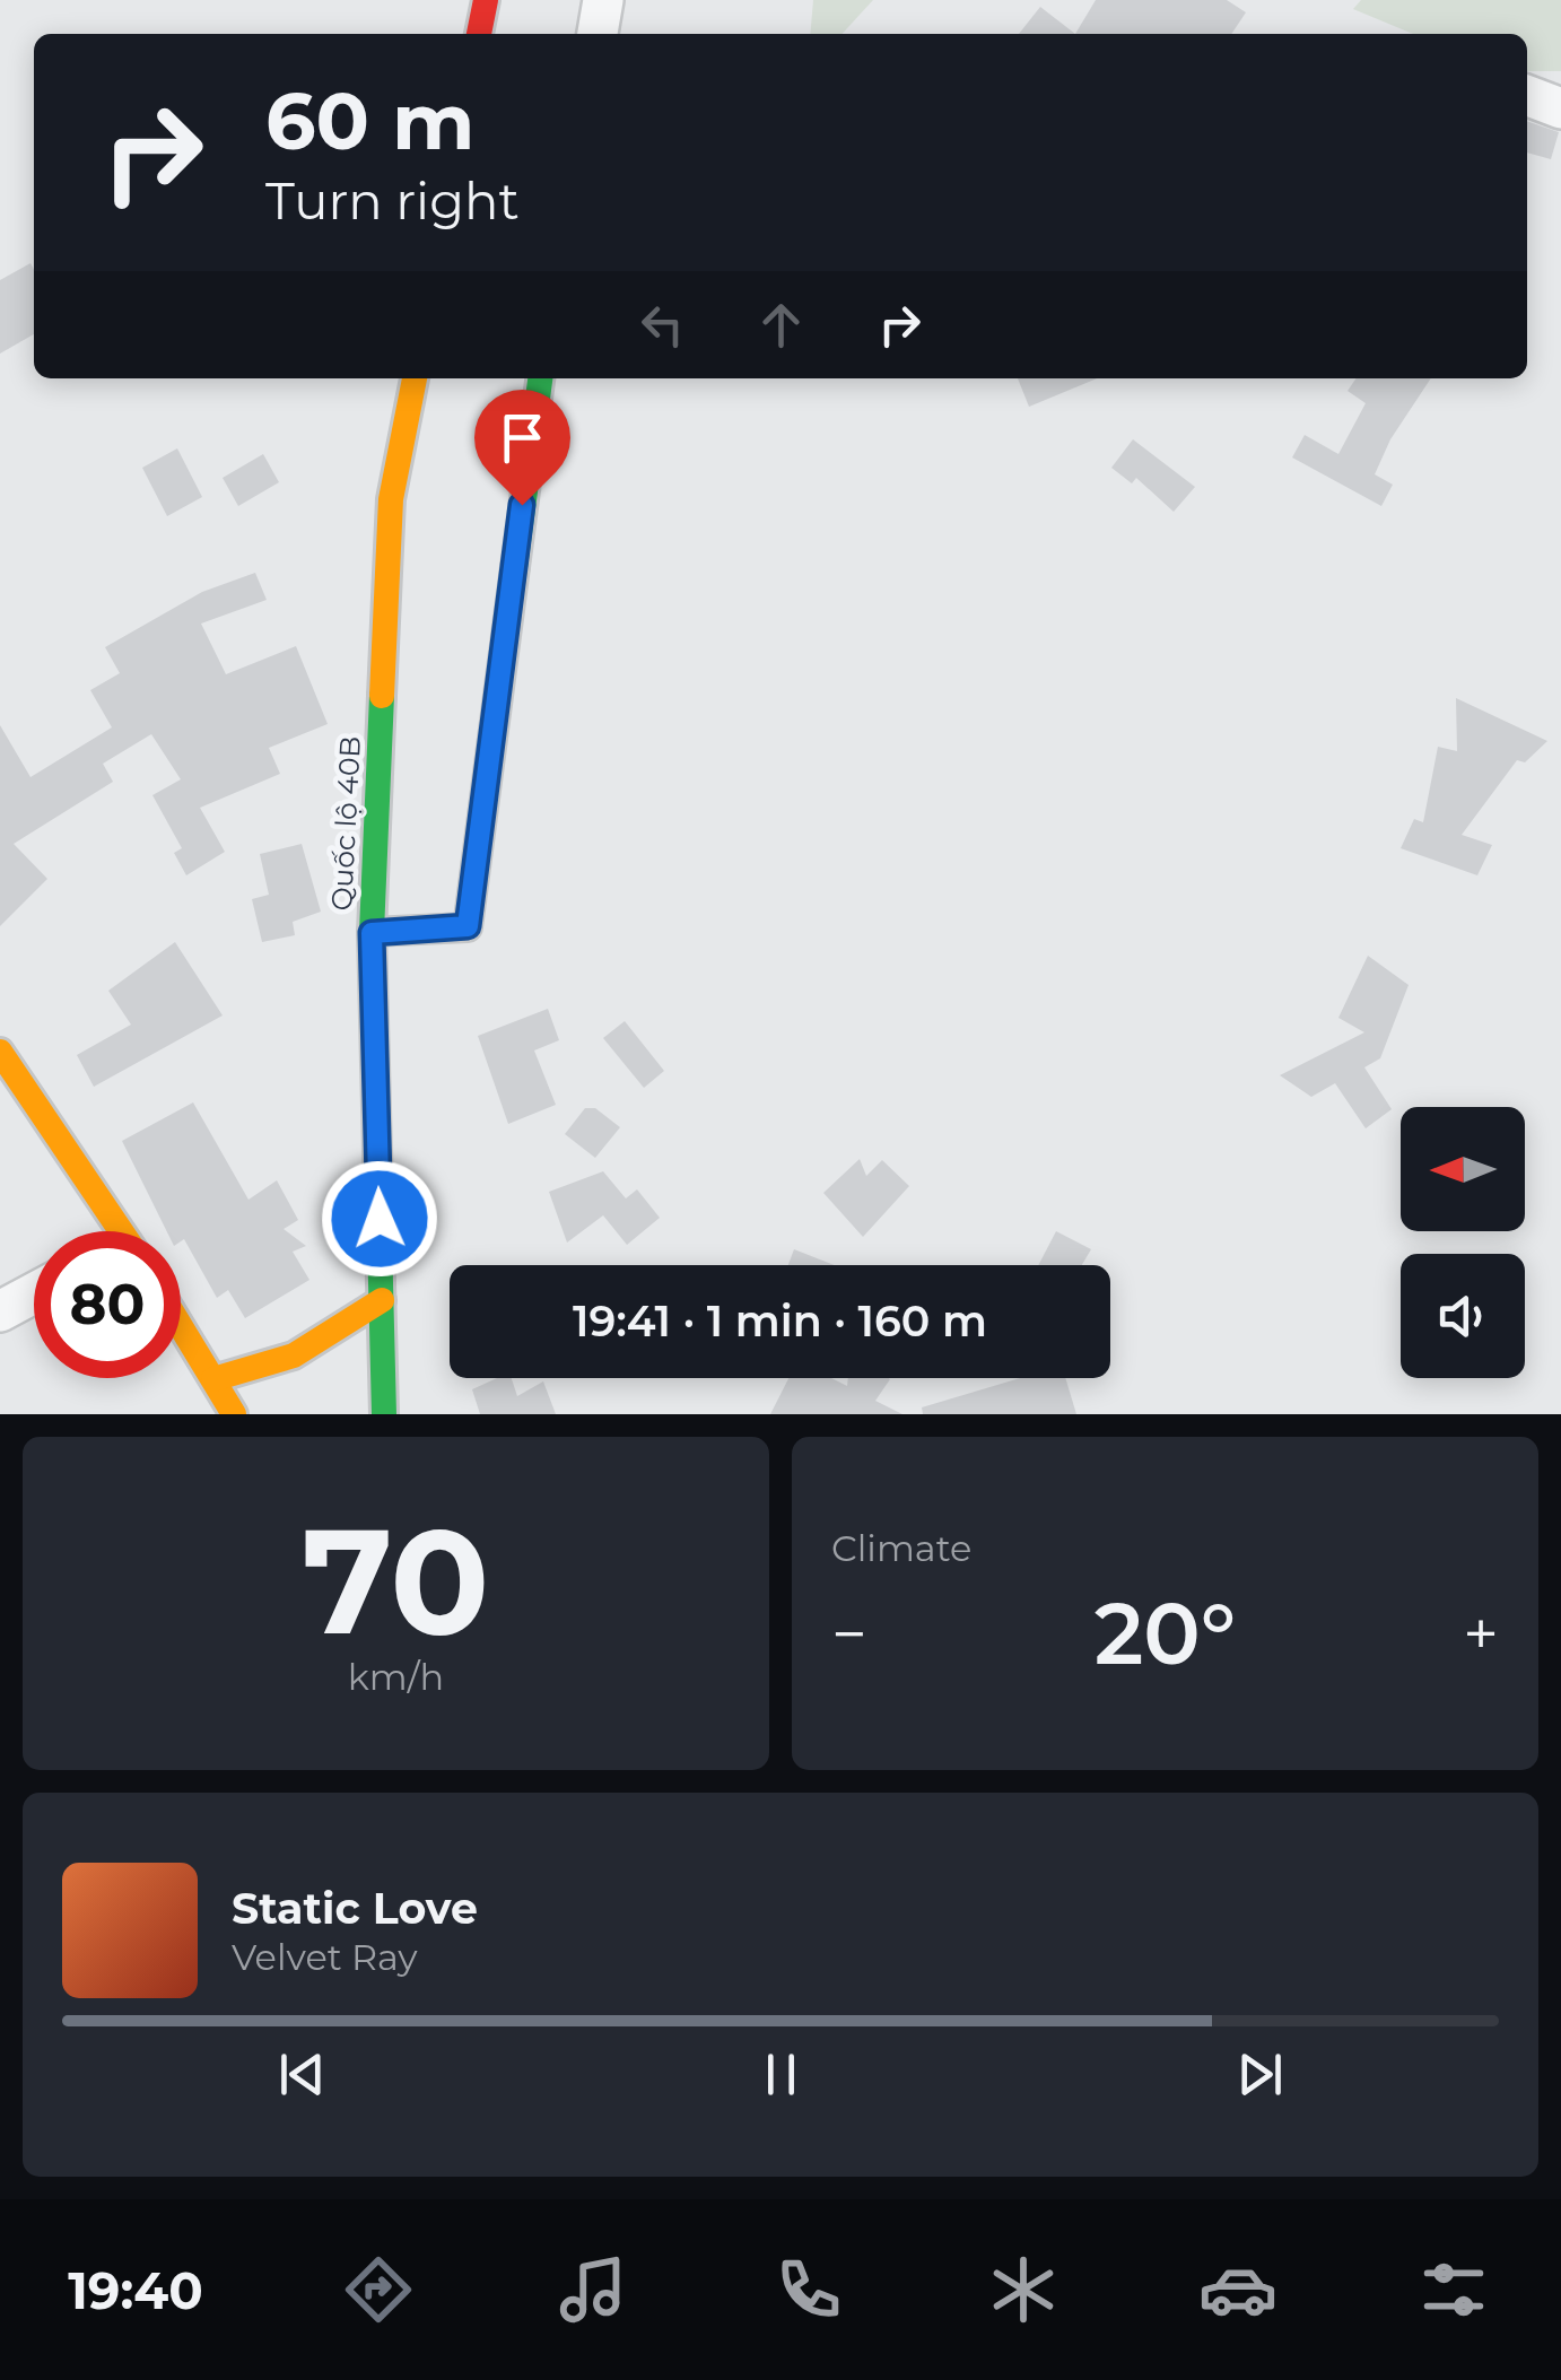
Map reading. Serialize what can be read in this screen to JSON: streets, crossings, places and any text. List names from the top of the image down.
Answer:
{
  "streets": {
    "main road": ["Quốc lộ 40B"]
  },
  "north": "left",
  "page": {
    "turn": ["60 m", "Turn right"],
    "limit": "80",
    "trip": "19:41 · 1 min · 160 m",
    "tile": [
      ["70", "km/h"],
      "Climate"
    ],
    "heat": ["−", "20°", "+"],
    "song": ["Static Love", "Velvet Ray"],
    "tabs": "19:40"
  }
}
